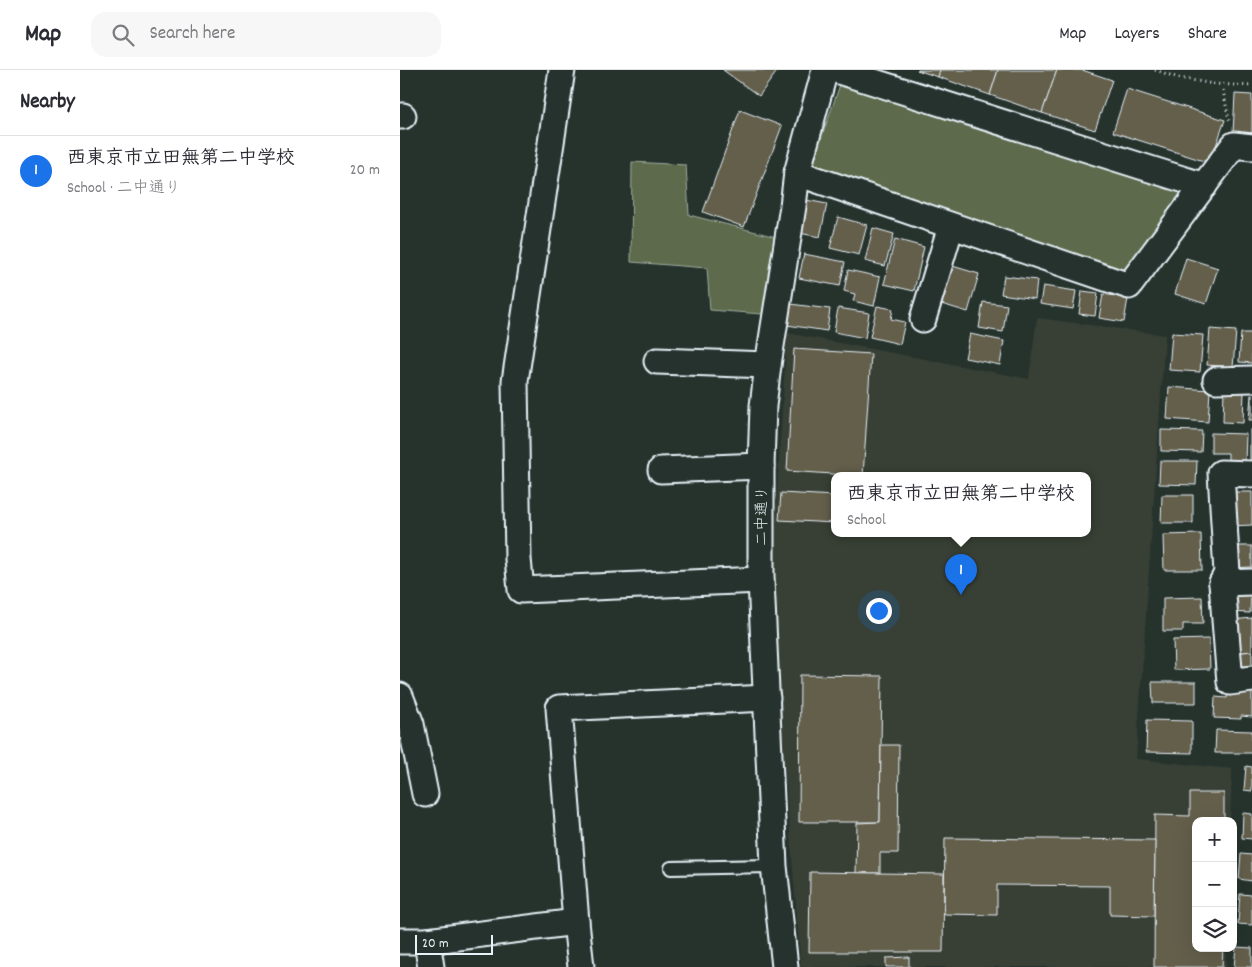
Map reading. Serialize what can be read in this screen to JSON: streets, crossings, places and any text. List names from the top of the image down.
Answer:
{
  "streets": {
    "street": ["二中通り"]
  },
  "scale_bar": "20 m",
  "page": {
    "header": "Map",
    "search": "Search here",
    "nav": ["Map", "Layers", "Share"],
    "heading": "Nearby",
    "list": [
      {
        "mark": "1",
        "name": "西東京市立田無第二中学校",
        "note": "School · 二中通り",
        "value": "20 m"
      }
    ],
    "popup": ["西東京市立田無第二中学校", "School"],
    "pins": "1",
    "map_buttons": ["+", "−"],
    "scale": "20 m"
  }
}
